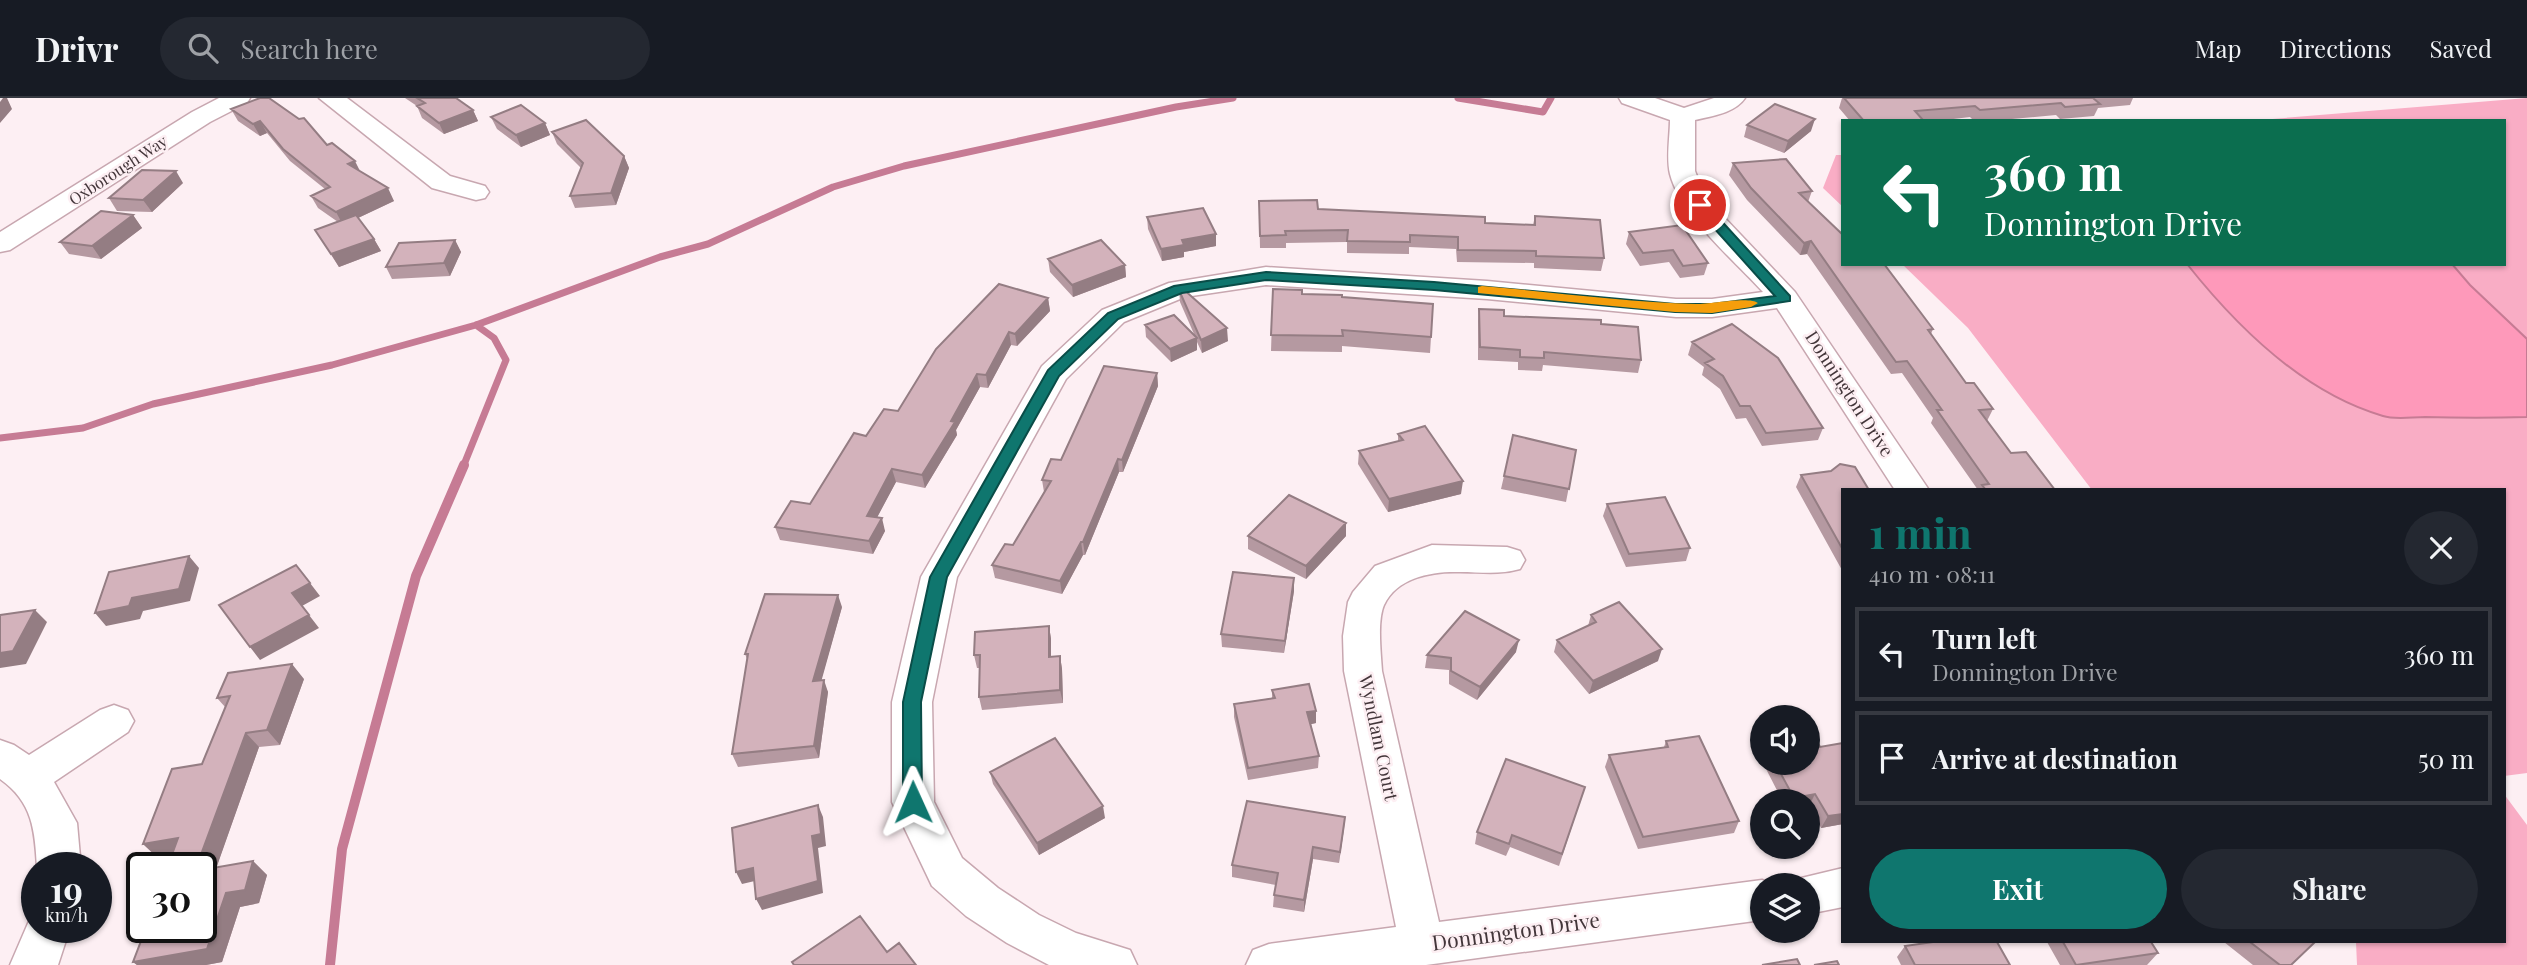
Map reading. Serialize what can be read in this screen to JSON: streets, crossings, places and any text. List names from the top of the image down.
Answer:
{
  "streets": {
    "street": ["Oxborough Way", "Donnington Drive", "Wyndlam Court"]
  },
  "crossings": [
    ["Donnington Drive", "Wyndlam Court"]
  ],
  "page": {
    "header": "Drivr",
    "search": "Search here",
    "nav": ["Map", "Directions", "Saved"],
    "turn": ["360 m", "Donnington Drive"],
    "heading": ["1 min", "410 m · 08:11"],
    "list": [
      {
        "name": "Turn left",
        "note": "Donnington Drive",
        "value": "360 m"
      },
      {
        "name": "Arrive at destination",
        "value": "50 m"
      }
    ],
    "buttons": ["Exit", "Share"],
    "speed": "19 km/h",
    "limit": "30"
  }
}
